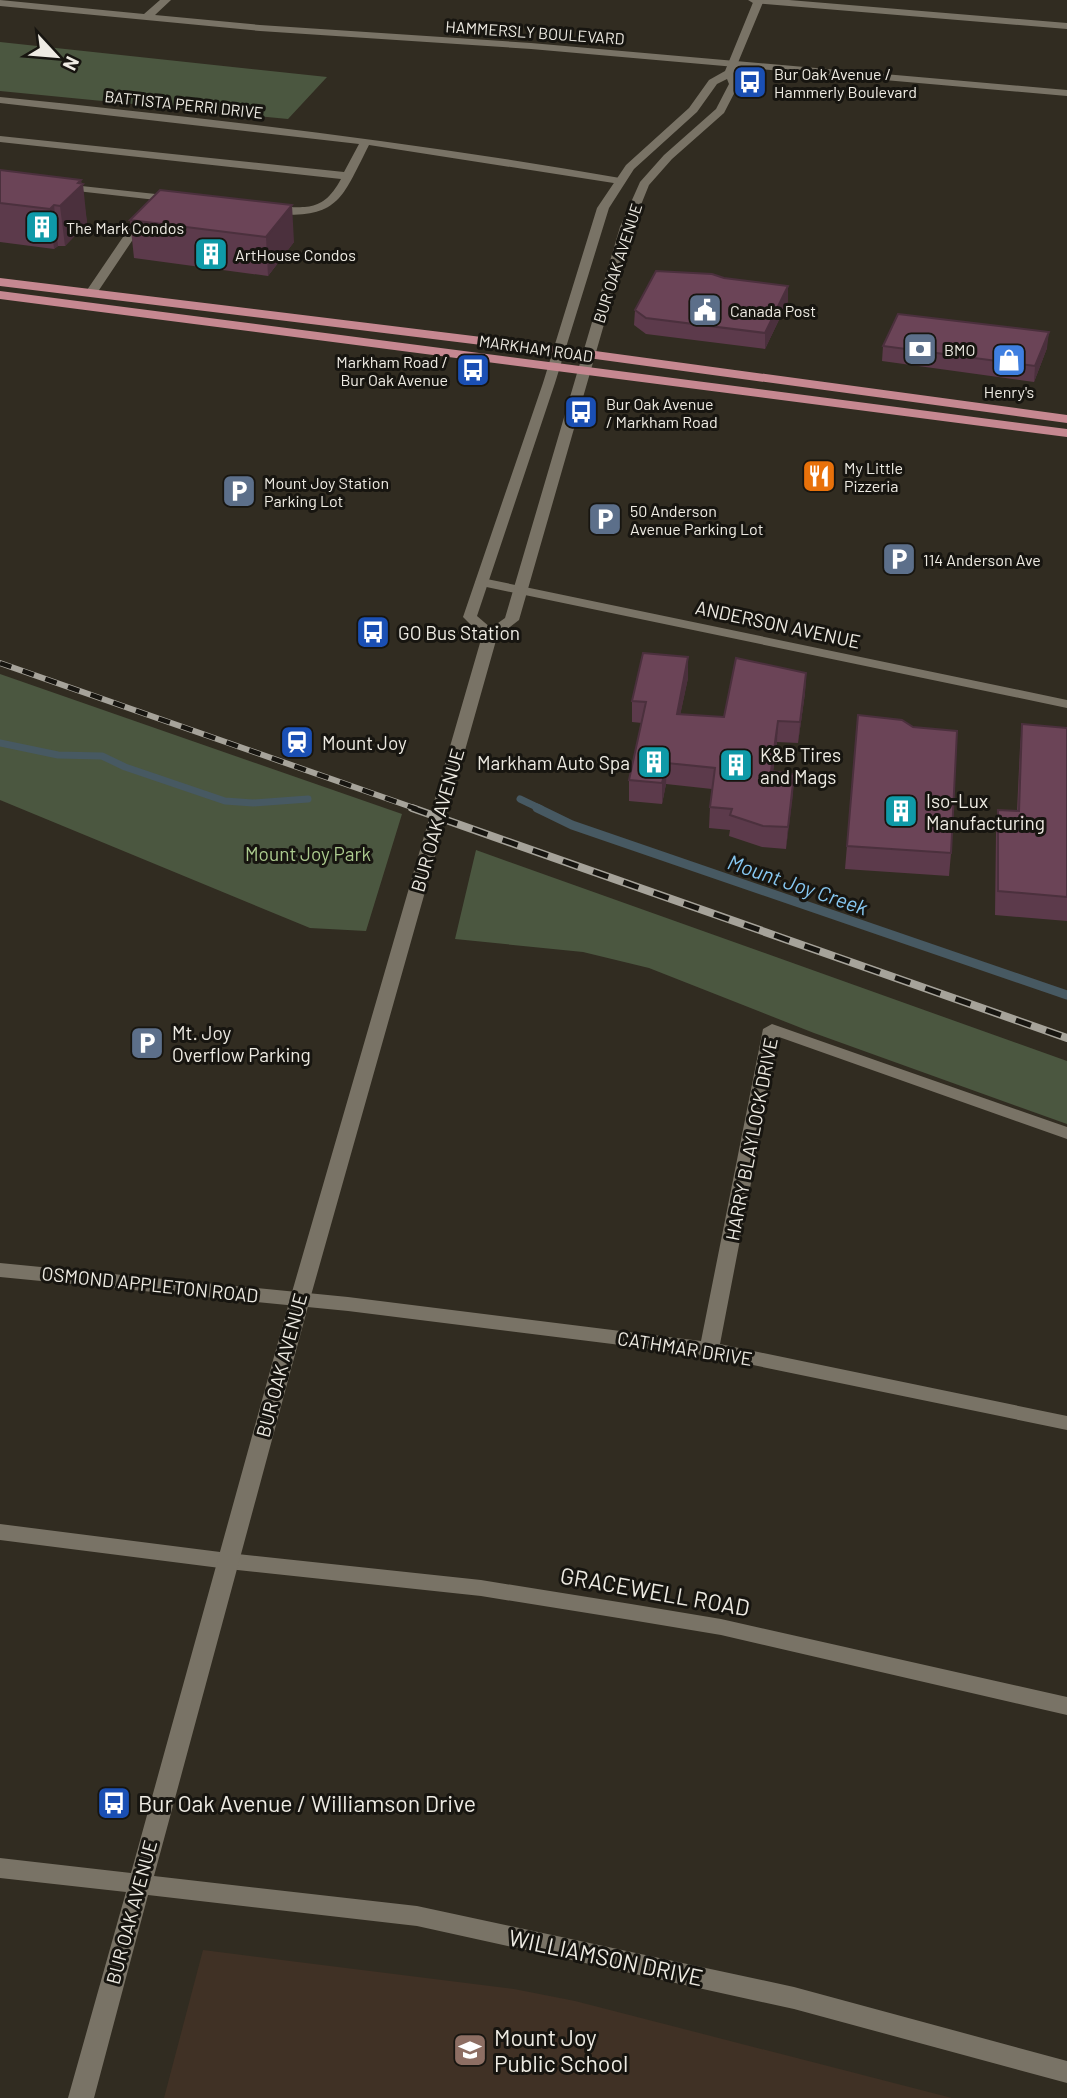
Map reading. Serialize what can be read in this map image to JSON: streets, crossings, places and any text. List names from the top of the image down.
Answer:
{
  "streets": {
    "main road": ["MARKHAM ROAD"],
    "street": [
      "HAMMERSLY BOULEVARD",
      "BATTISTA PERRI DRIVE",
      "BUR OAK AVENUE",
      "ANDERSON AVENUE",
      "HARRY BLAYLOCK DRIVE",
      "OSMOND APPLETON ROAD",
      "CATHMAR DRIVE",
      "GRACEWELL ROAD",
      "WILLIAMSON DRIVE"
    ]
  },
  "crossings": [
    ["HAMMERSLY BOULEVARD", "BUR OAK AVENUE"],
    ["BATTISTA PERRI DRIVE", "BUR OAK AVENUE"],
    ["BUR OAK AVENUE", "MARKHAM ROAD"],
    ["BUR OAK AVENUE", "ANDERSON AVENUE"],
    ["BUR OAK AVENUE", "OSMOND APPLETON ROAD"],
    ["BUR OAK AVENUE", "CATHMAR DRIVE"],
    ["BUR OAK AVENUE", "GRACEWELL ROAD"],
    ["BUR OAK AVENUE", "WILLIAMSON DRIVE"],
    ["HARRY BLAYLOCK DRIVE", "CATHMAR DRIVE"],
    ["OSMOND APPLETON ROAD", "CATHMAR DRIVE"]
  ],
  "water": ["Mount Joy Creek"],
  "parks": ["Mount Joy Park"],
  "places": {
    "bus stop": [
      "Bur Oak Avenue / Hammerly Boulevard",
      "Markham Road / Bur Oak Avenue",
      "Bur Oak Avenue / Markham Road",
      "GO Bus Station",
      "Bur Oak Avenue / Williamson Drive"
    ],
    "building": [
      "The Mark Condos",
      "ArtHouse Condos",
      "Markham Auto Spa",
      "K&B Tires and Mags",
      "Iso-Lux Manufacturing"
    ],
    "public building": ["Canada Post"],
    "bank": ["BMO"],
    "shop": ["Henry's"],
    "restaurant": ["My Little Pizzeria"],
    "parking": [
      "Mount Joy Station Parking Lot",
      "50 Anderson Avenue Parking Lot",
      "114 Anderson Ave",
      "Mt. Joy Overflow Parking"
    ],
    "station": ["Mount Joy"],
    "school or university": ["Mount Joy Public School"]
  },
  "north": "bottom right"
}
